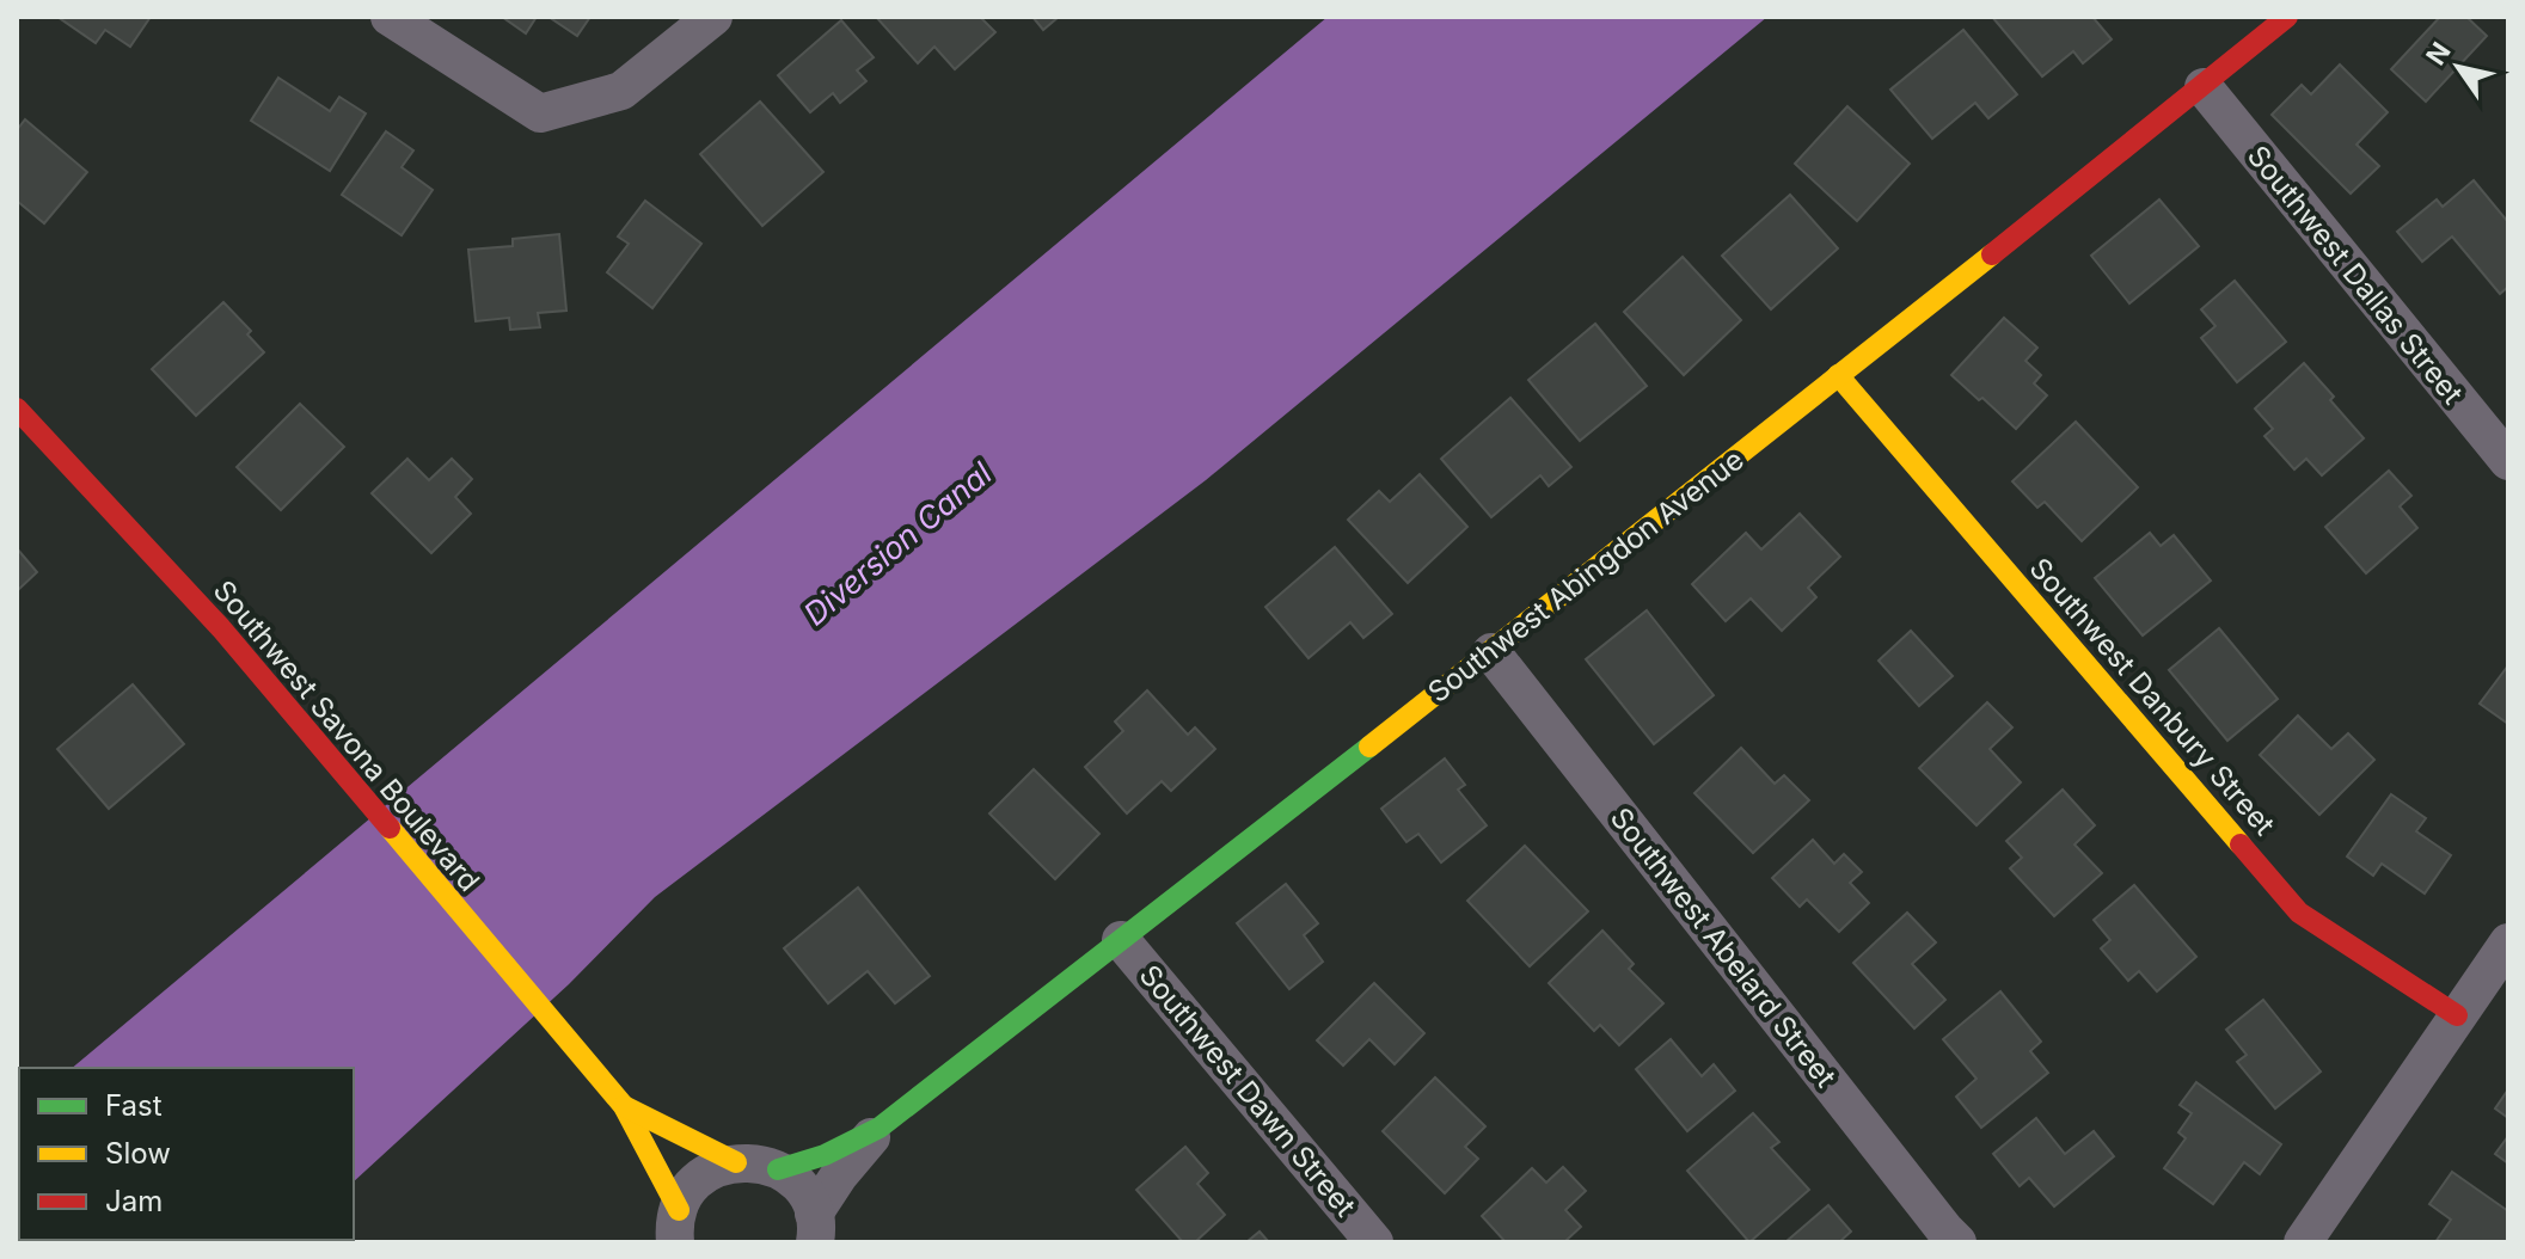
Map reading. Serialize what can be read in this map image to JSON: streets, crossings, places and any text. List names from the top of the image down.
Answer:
{
  "streets": {
    "street": [
      "Southwest Dallas Street",
      "Southwest Abingdon Avenue",
      "Southwest Danbury Street",
      "Southwest Savona Boulevard",
      "Southwest Abelard Street",
      "Southwest Dawn Street"
    ]
  },
  "crossings": [
    ["Southwest Dallas Street", "Southwest Abingdon Avenue"],
    ["Southwest Abingdon Avenue", "Southwest Danbury Street"],
    ["Southwest Abingdon Avenue", "Southwest Abelard Street"],
    ["Southwest Abingdon Avenue", "Southwest Dawn Street"]
  ],
  "water": ["Diversion Canal"],
  "legend": ["Fast", "Slow", "Jam"],
  "north": "top left"
}
